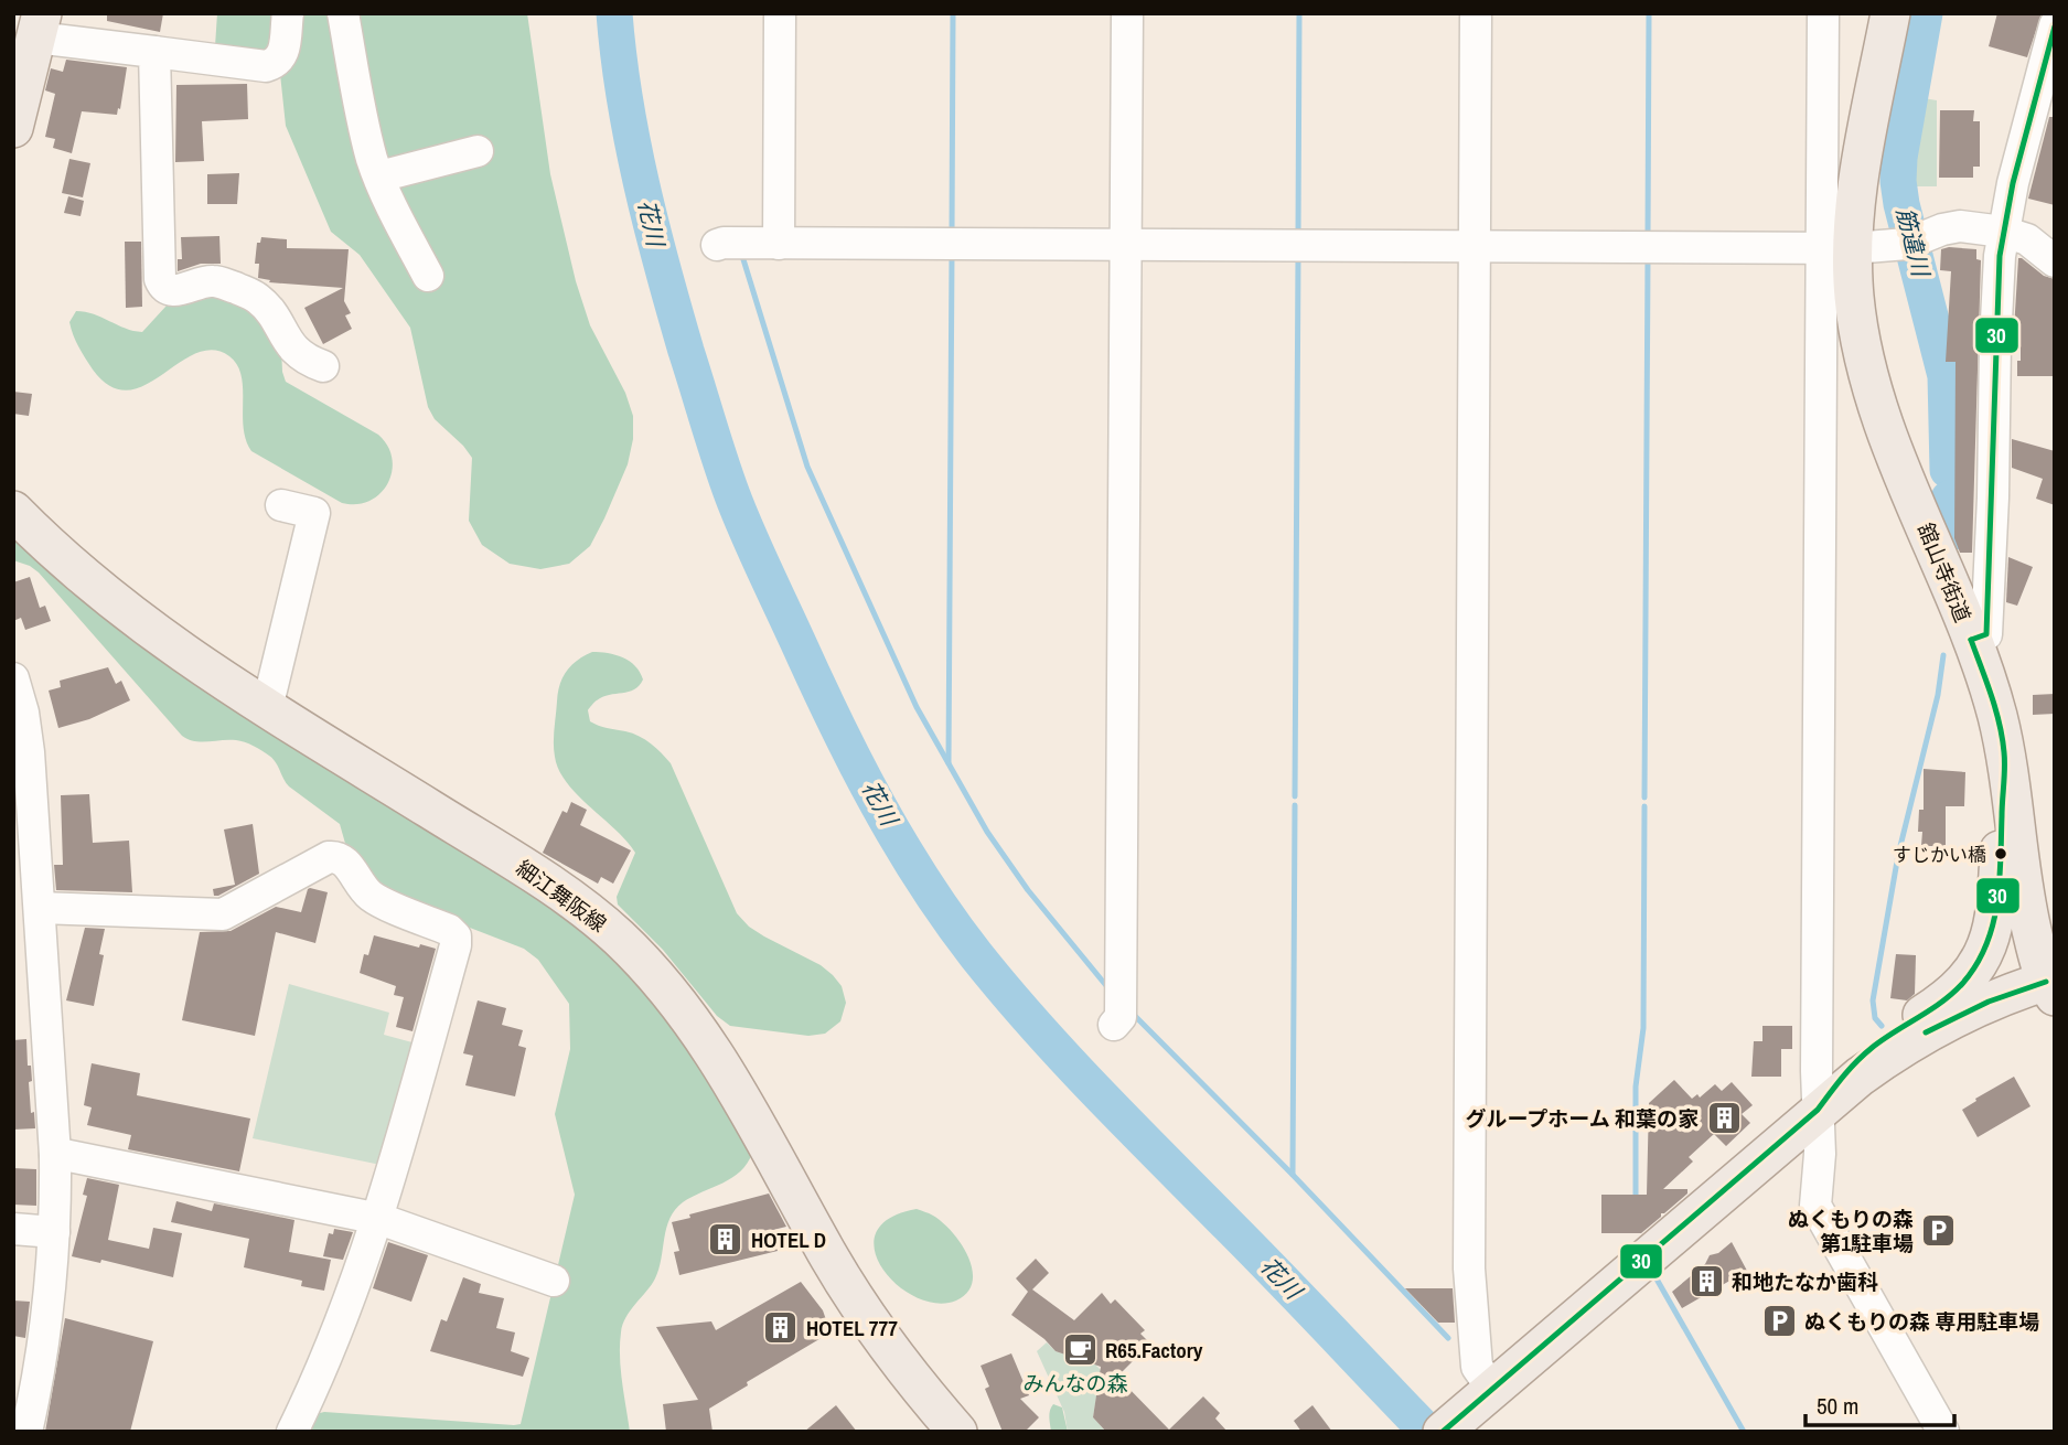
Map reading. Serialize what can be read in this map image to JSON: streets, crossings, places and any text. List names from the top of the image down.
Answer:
{
  "streets": {
    "main road": ["舘山寺街道", "細江舞阪線"]
  },
  "water": ["花川", "筋違川"],
  "parks": ["みんなの森"],
  "places": {
    "other": ["すじかい橋"],
    "building": [
      "グループホーム 和葉の家",
      "HOTEL D",
      "和地たなか歯科",
      "HOTEL 777"
    ],
    "parking": ["ぬくもりの森 第1駐車場", "ぬくもりの森 専用駐車場"],
    "cafe": ["R65.Factory"]
  },
  "lines": ["transit line 30"],
  "scale_bar": "50 m"
}
